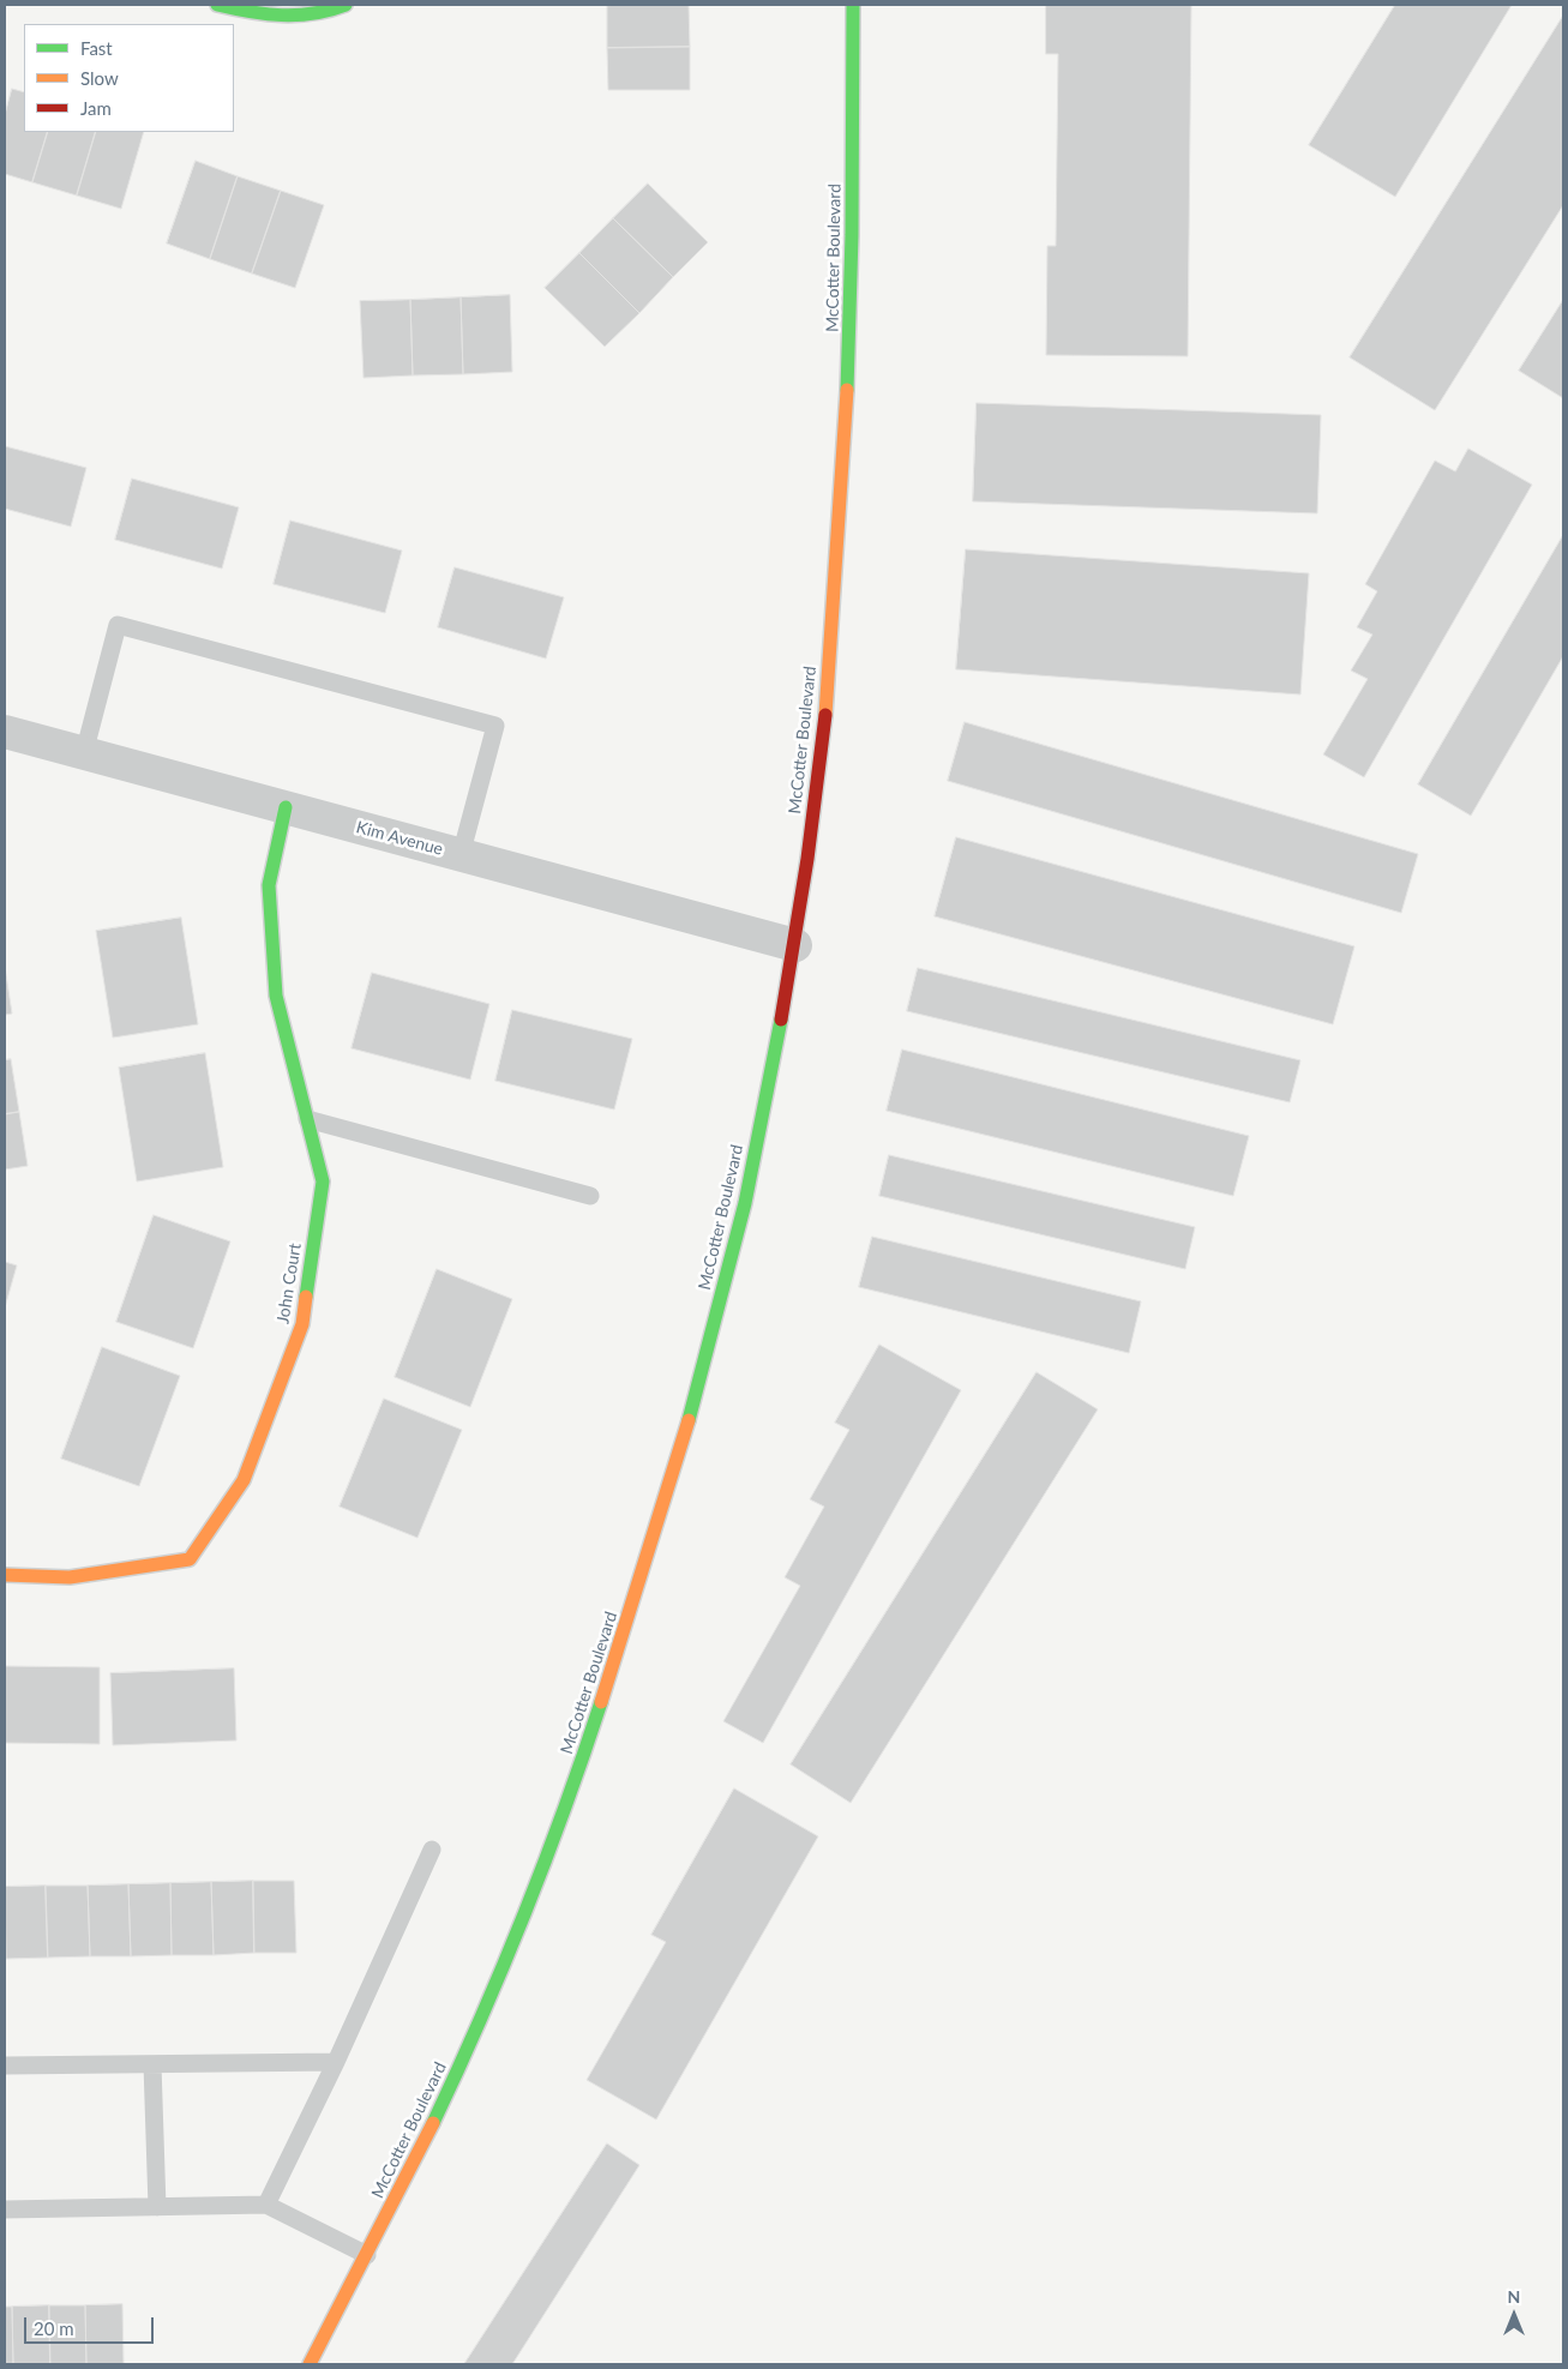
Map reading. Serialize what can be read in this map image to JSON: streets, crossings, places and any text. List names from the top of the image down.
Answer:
{
  "streets": {
    "street": ["McCotter Boulevard", "Kim Avenue", "John Court"]
  },
  "crossings": [
    ["McCotter Boulevard", "Kim Avenue"],
    ["Kim Avenue", "John Court"]
  ],
  "legend": ["Fast", "Slow", "Jam"],
  "scale_bar": "20 m",
  "north": "top"
}
